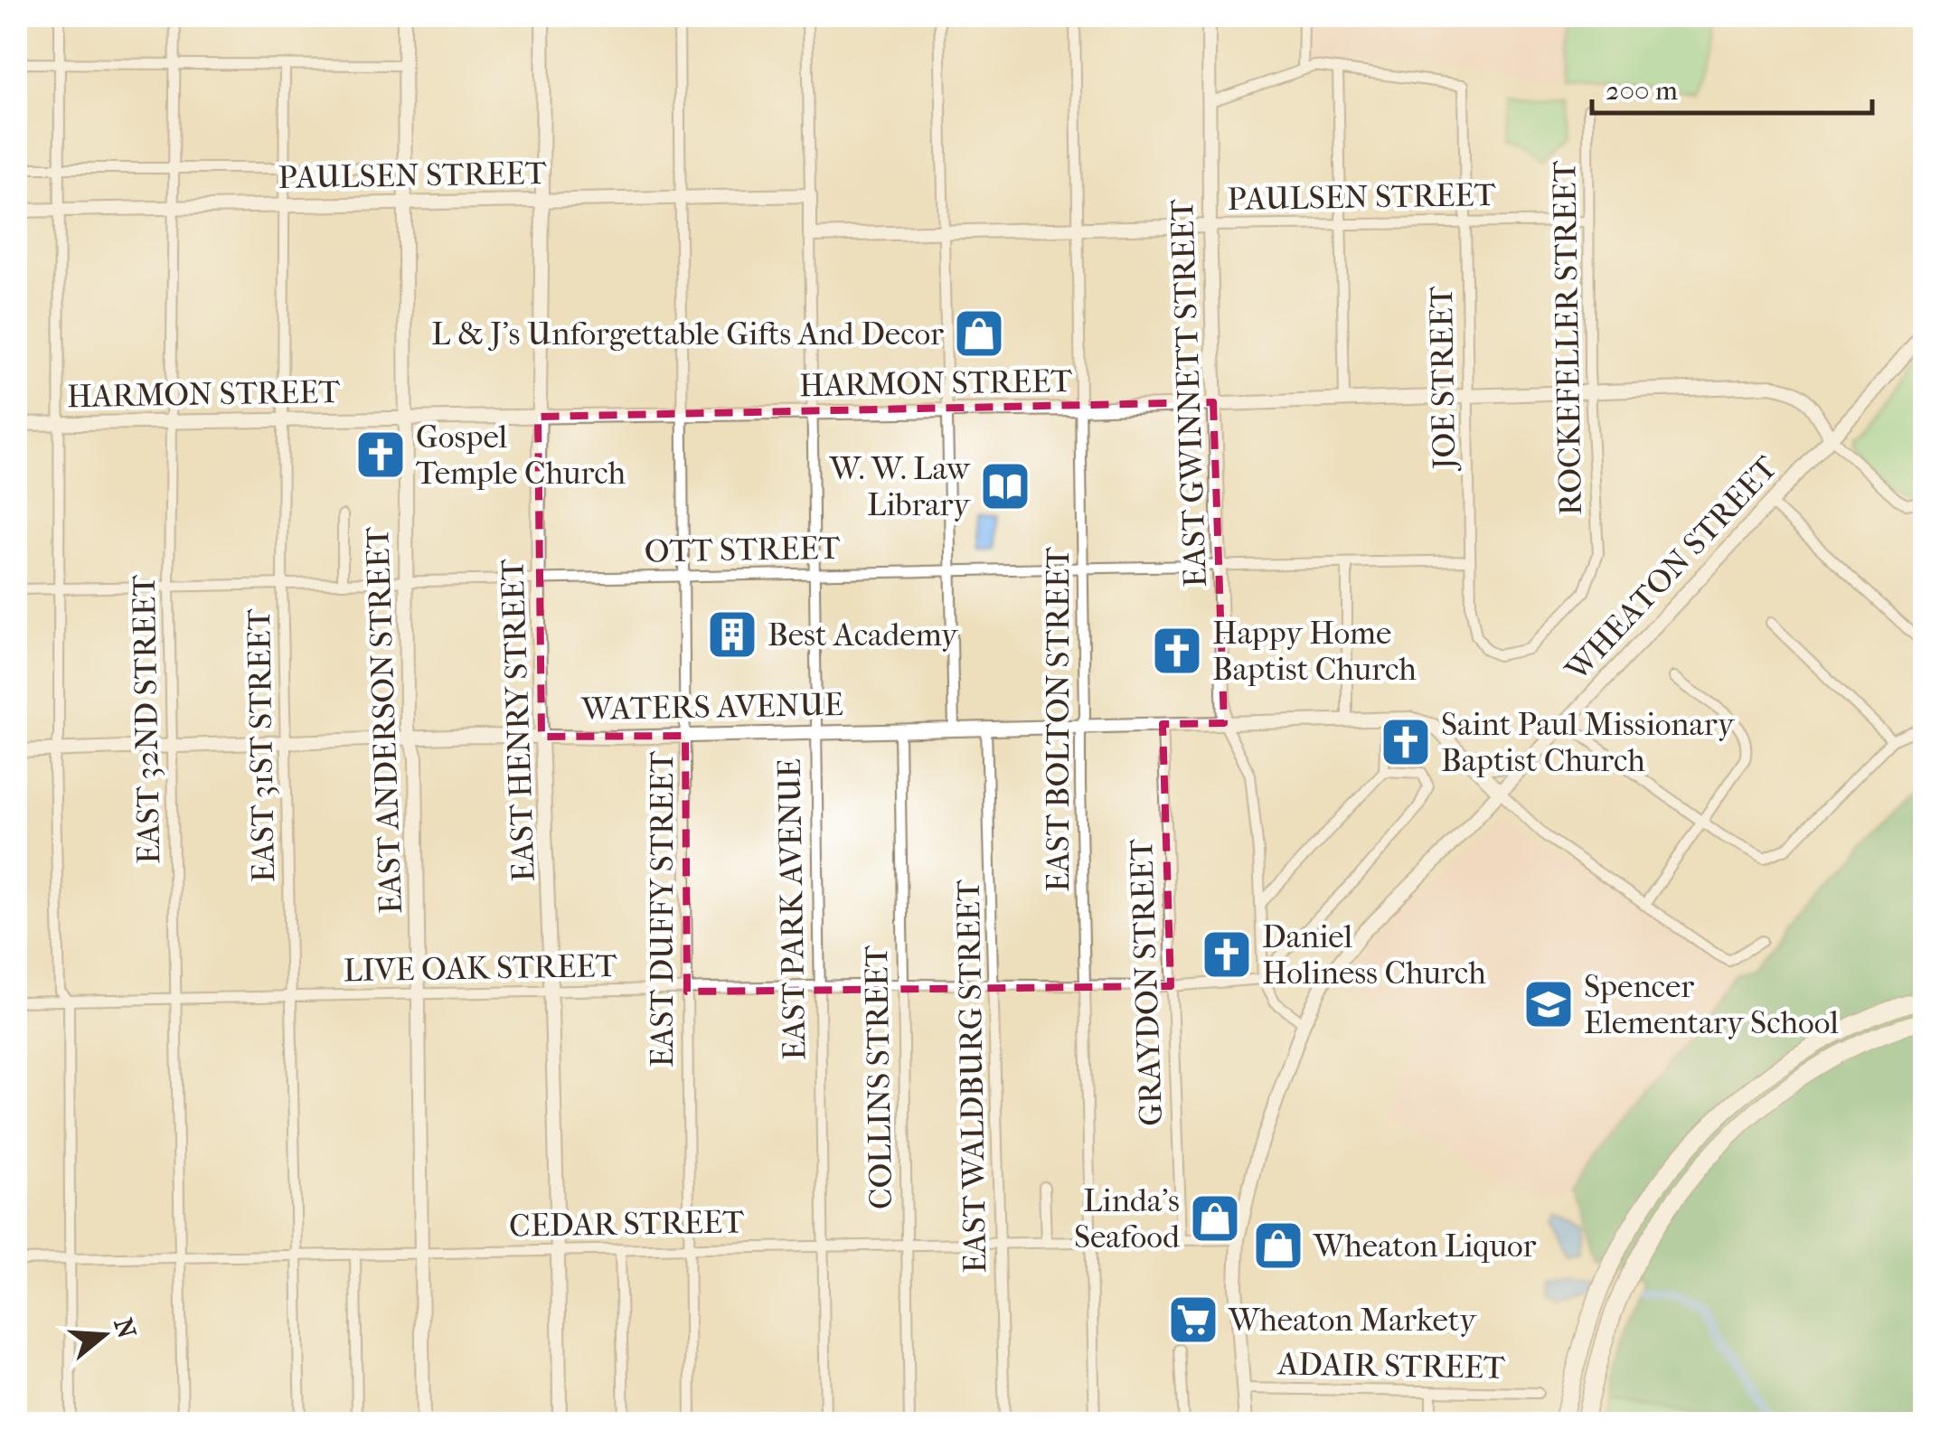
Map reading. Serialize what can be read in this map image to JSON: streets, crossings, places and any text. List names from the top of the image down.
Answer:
{
  "streets": {
    "main road": [
      "PAULSEN STREET",
      "HARMON STREET",
      "EAST GWINNETT STREET",
      "WHEATON STREET",
      "WATERS AVENUE",
      "EAST ANDERSON STREET",
      "EAST HENRY STREET",
      "EAST PARK AVENUE"
    ],
    "street": [
      "ROCKEFELLER STREET",
      "JOE STREET",
      "OTT STREET",
      "EAST 32ND STREET",
      "EAST BOLTON STREET",
      "EAST 31ST STREET",
      "EAST DUFFY STREET",
      "LIVE OAK STREET",
      "GRAYDON STREET",
      "EAST WALDBURG STREET",
      "COLLINS STREET",
      "CEDAR STREET",
      "ADAIR STREET"
    ]
  },
  "crossings": [
    ["PAULSEN STREET", "ROCKEFELLER STREET"],
    ["PAULSEN STREET", "JOE STREET"],
    ["PAULSEN STREET", "EAST GWINNETT STREET"],
    ["PAULSEN STREET", "EAST 32ND STREET"],
    ["PAULSEN STREET", "EAST BOLTON STREET"],
    ["PAULSEN STREET", "EAST ANDERSON STREET"],
    ["PAULSEN STREET", "EAST HENRY STREET"],
    ["PAULSEN STREET", "EAST 31ST STREET"],
    ["PAULSEN STREET", "EAST DUFFY STREET"],
    ["PAULSEN STREET", "EAST PARK AVENUE"],
    ["ROCKEFELLER STREET", "JOE STREET"],
    ["ROCKEFELLER STREET", "HARMON STREET"],
    ["JOE STREET", "HARMON STREET"],
    ["JOE STREET", "OTT STREET"],
    ["HARMON STREET", "EAST GWINNETT STREET"],
    ["HARMON STREET", "WHEATON STREET"],
    ["HARMON STREET", "EAST 32ND STREET"],
    ["HARMON STREET", "EAST BOLTON STREET"],
    ["HARMON STREET", "EAST ANDERSON STREET"],
    ["HARMON STREET", "EAST HENRY STREET"],
    ["HARMON STREET", "EAST 31ST STREET"],
    ["HARMON STREET", "EAST DUFFY STREET"],
    ["HARMON STREET", "EAST PARK AVENUE"],
    ["EAST GWINNETT STREET", "OTT STREET"],
    ["EAST GWINNETT STREET", "WATERS AVENUE"],
    ["EAST GWINNETT STREET", "LIVE OAK STREET"],
    ["OTT STREET", "EAST 32ND STREET"],
    ["OTT STREET", "EAST BOLTON STREET"],
    ["OTT STREET", "EAST ANDERSON STREET"],
    ["OTT STREET", "EAST HENRY STREET"],
    ["OTT STREET", "EAST 31ST STREET"],
    ["OTT STREET", "EAST DUFFY STREET"],
    ["OTT STREET", "EAST PARK AVENUE"],
    ["WHEATON STREET", "CEDAR STREET"],
    ["WHEATON STREET", "ADAIR STREET"],
    ["WATERS AVENUE", "EAST 32ND STREET"],
    ["WATERS AVENUE", "EAST BOLTON STREET"],
    ["WATERS AVENUE", "EAST ANDERSON STREET"],
    ["WATERS AVENUE", "EAST HENRY STREET"],
    ["WATERS AVENUE", "EAST 31ST STREET"],
    ["WATERS AVENUE", "EAST DUFFY STREET"],
    ["WATERS AVENUE", "EAST PARK AVENUE"],
    ["WATERS AVENUE", "GRAYDON STREET"],
    ["WATERS AVENUE", "EAST WALDBURG STREET"],
    ["WATERS AVENUE", "COLLINS STREET"],
    ["EAST 32ND STREET", "LIVE OAK STREET"],
    ["EAST 32ND STREET", "CEDAR STREET"],
    ["EAST BOLTON STREET", "LIVE OAK STREET"],
    ["EAST BOLTON STREET", "CEDAR STREET"],
    ["EAST ANDERSON STREET", "LIVE OAK STREET"],
    ["EAST ANDERSON STREET", "CEDAR STREET"],
    ["EAST HENRY STREET", "LIVE OAK STREET"],
    ["EAST HENRY STREET", "CEDAR STREET"],
    ["EAST 31ST STREET", "LIVE OAK STREET"],
    ["EAST 31ST STREET", "CEDAR STREET"],
    ["EAST DUFFY STREET", "LIVE OAK STREET"],
    ["EAST DUFFY STREET", "CEDAR STREET"],
    ["EAST PARK AVENUE", "LIVE OAK STREET"],
    ["EAST PARK AVENUE", "CEDAR STREET"],
    ["LIVE OAK STREET", "GRAYDON STREET"],
    ["LIVE OAK STREET", "EAST WALDBURG STREET"],
    ["LIVE OAK STREET", "COLLINS STREET"],
    ["GRAYDON STREET", "CEDAR STREET"],
    ["EAST WALDBURG STREET", "CEDAR STREET"],
    ["COLLINS STREET", "CEDAR STREET"]
  ],
  "places": {
    "shop": ["L & J's Unforgettable Gifts And Decor", "Linda's Seafood", "Wheaton Liquor"],
    "church": [
      "Gospel Temple Church",
      "Happy Home Baptist Church",
      "Saint Paul Missionary Baptist Church",
      "Daniel Holiness Church"
    ],
    "library": ["W. W. Law Library"],
    "building": ["Best Academy"],
    "school or university": ["Spencer Elementary School"],
    "supermarket": ["Wheaton Markety"]
  },
  "scale_bar": "200 m",
  "north": "right"
}
